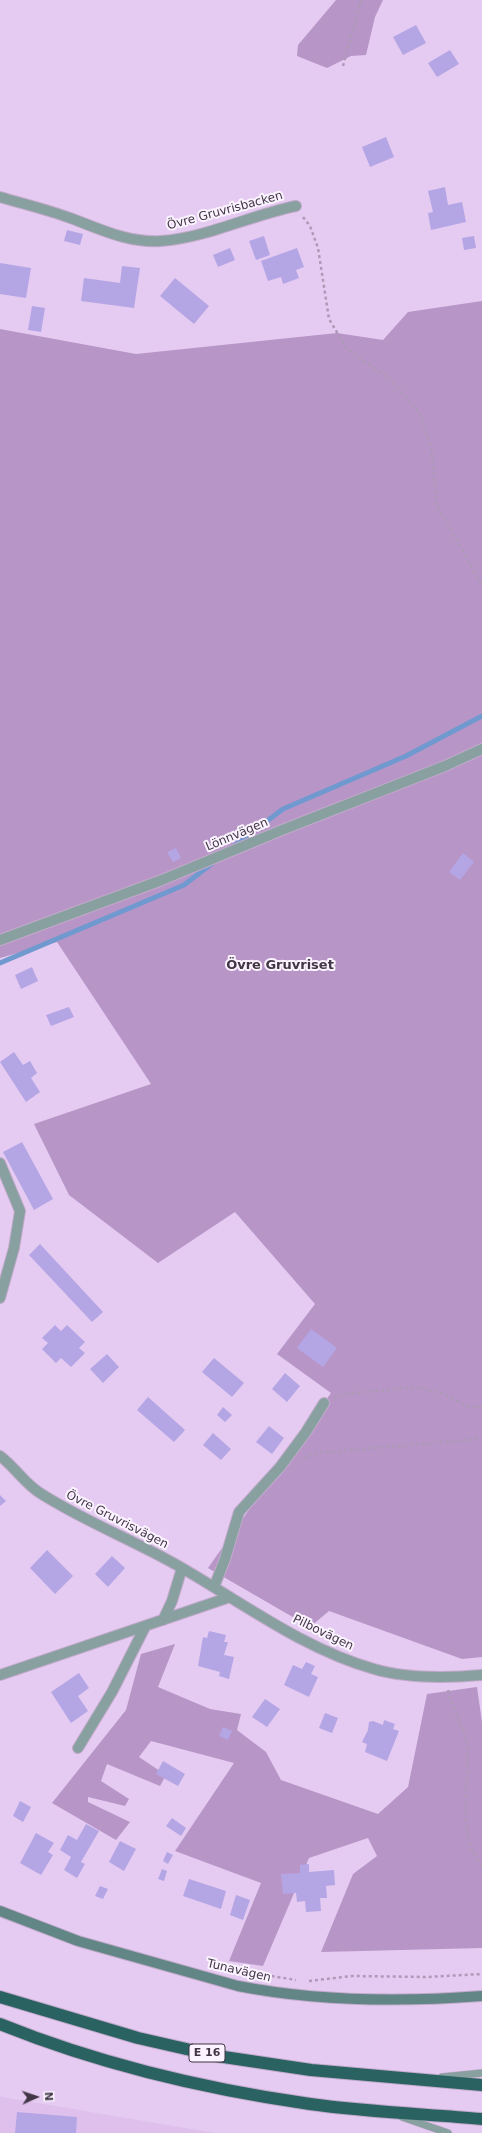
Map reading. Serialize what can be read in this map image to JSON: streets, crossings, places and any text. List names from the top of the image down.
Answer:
{
  "streets": {
    "highway": ["E 16"],
    "street": [
      "Övre Gruvrisbacken",
      "Lönnvägen",
      "Övre Gruvrisvägen",
      "Pilbovägen",
      "Tunavägen"
    ]
  },
  "crossings": [
    ["Övre Gruvrisvägen", "Pilbovägen"]
  ],
  "districts": ["Övre Gruvriset"],
  "north": "right"
}
